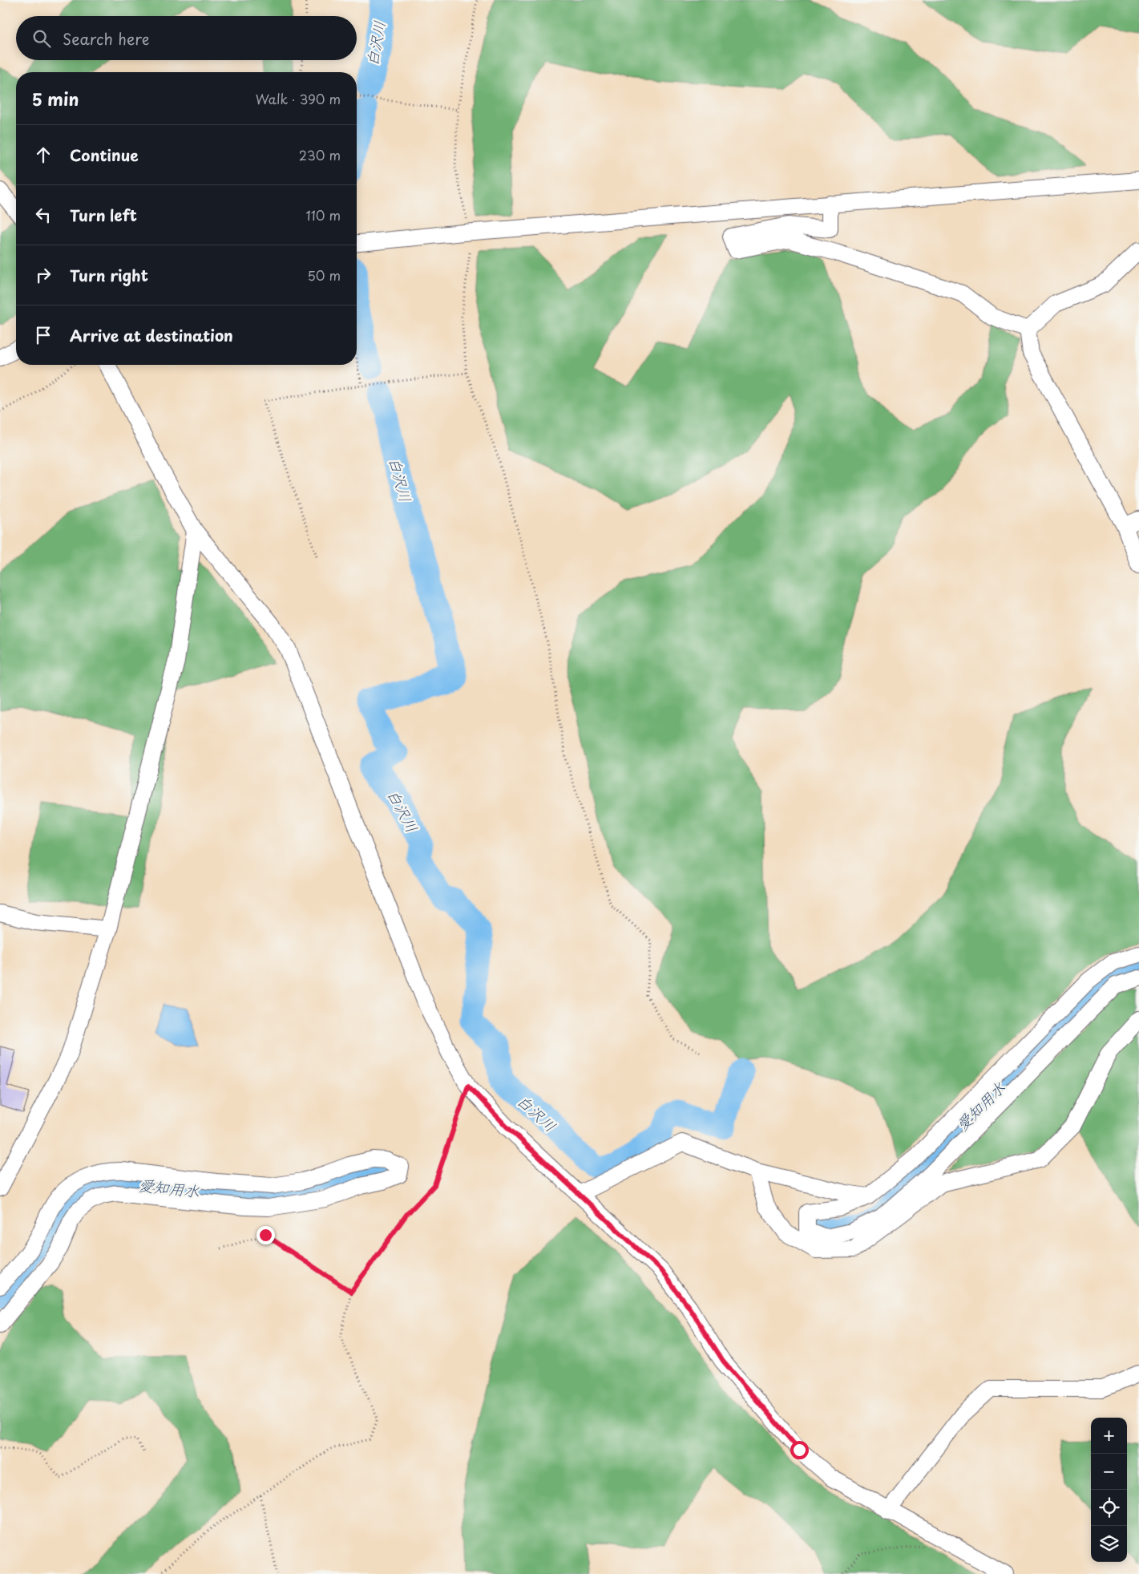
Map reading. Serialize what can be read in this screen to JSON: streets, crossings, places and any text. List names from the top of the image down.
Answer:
{
  "water": ["白沢川", "愛知用水"],
  "page": {
    "search": "Search here",
    "heading": ["5 min", "Walk · 390 m"],
    "list": [
      ["Continue", "230 m"],
      ["Turn left", "110 m"],
      ["Turn right", "50 m"],
      "Arrive at destination"
    ],
    "map_buttons": ["+", "−"]
  }
}
